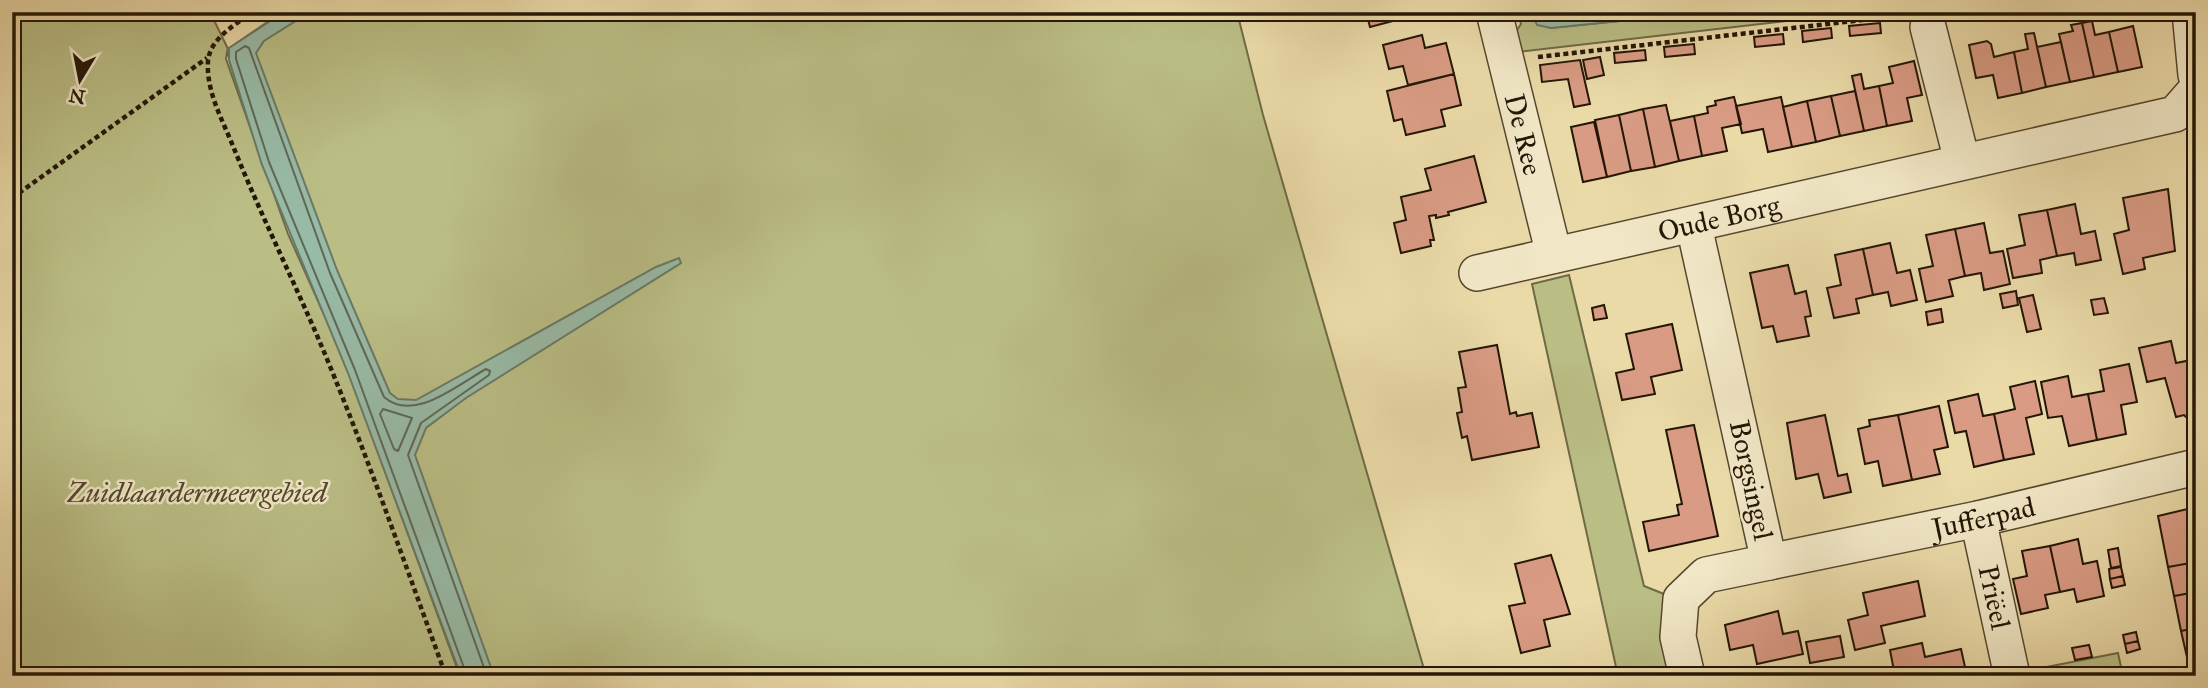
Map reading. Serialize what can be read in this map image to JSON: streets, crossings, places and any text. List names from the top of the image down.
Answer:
{
  "streets": {
    "street": [
      "De Ree",
      "Oude Borg",
      "Borgsingel",
      "Jufferpad",
      "Priëel"
    ]
  },
  "crossings": [
    ["De Ree", "Oude Borg"],
    ["Oude Borg", "Borgsingel"],
    ["Borgsingel", "Jufferpad"],
    ["Jufferpad", "Priëel"]
  ],
  "parks": ["Zuidlaardermeergebied"],
  "north": "bottom"
}
